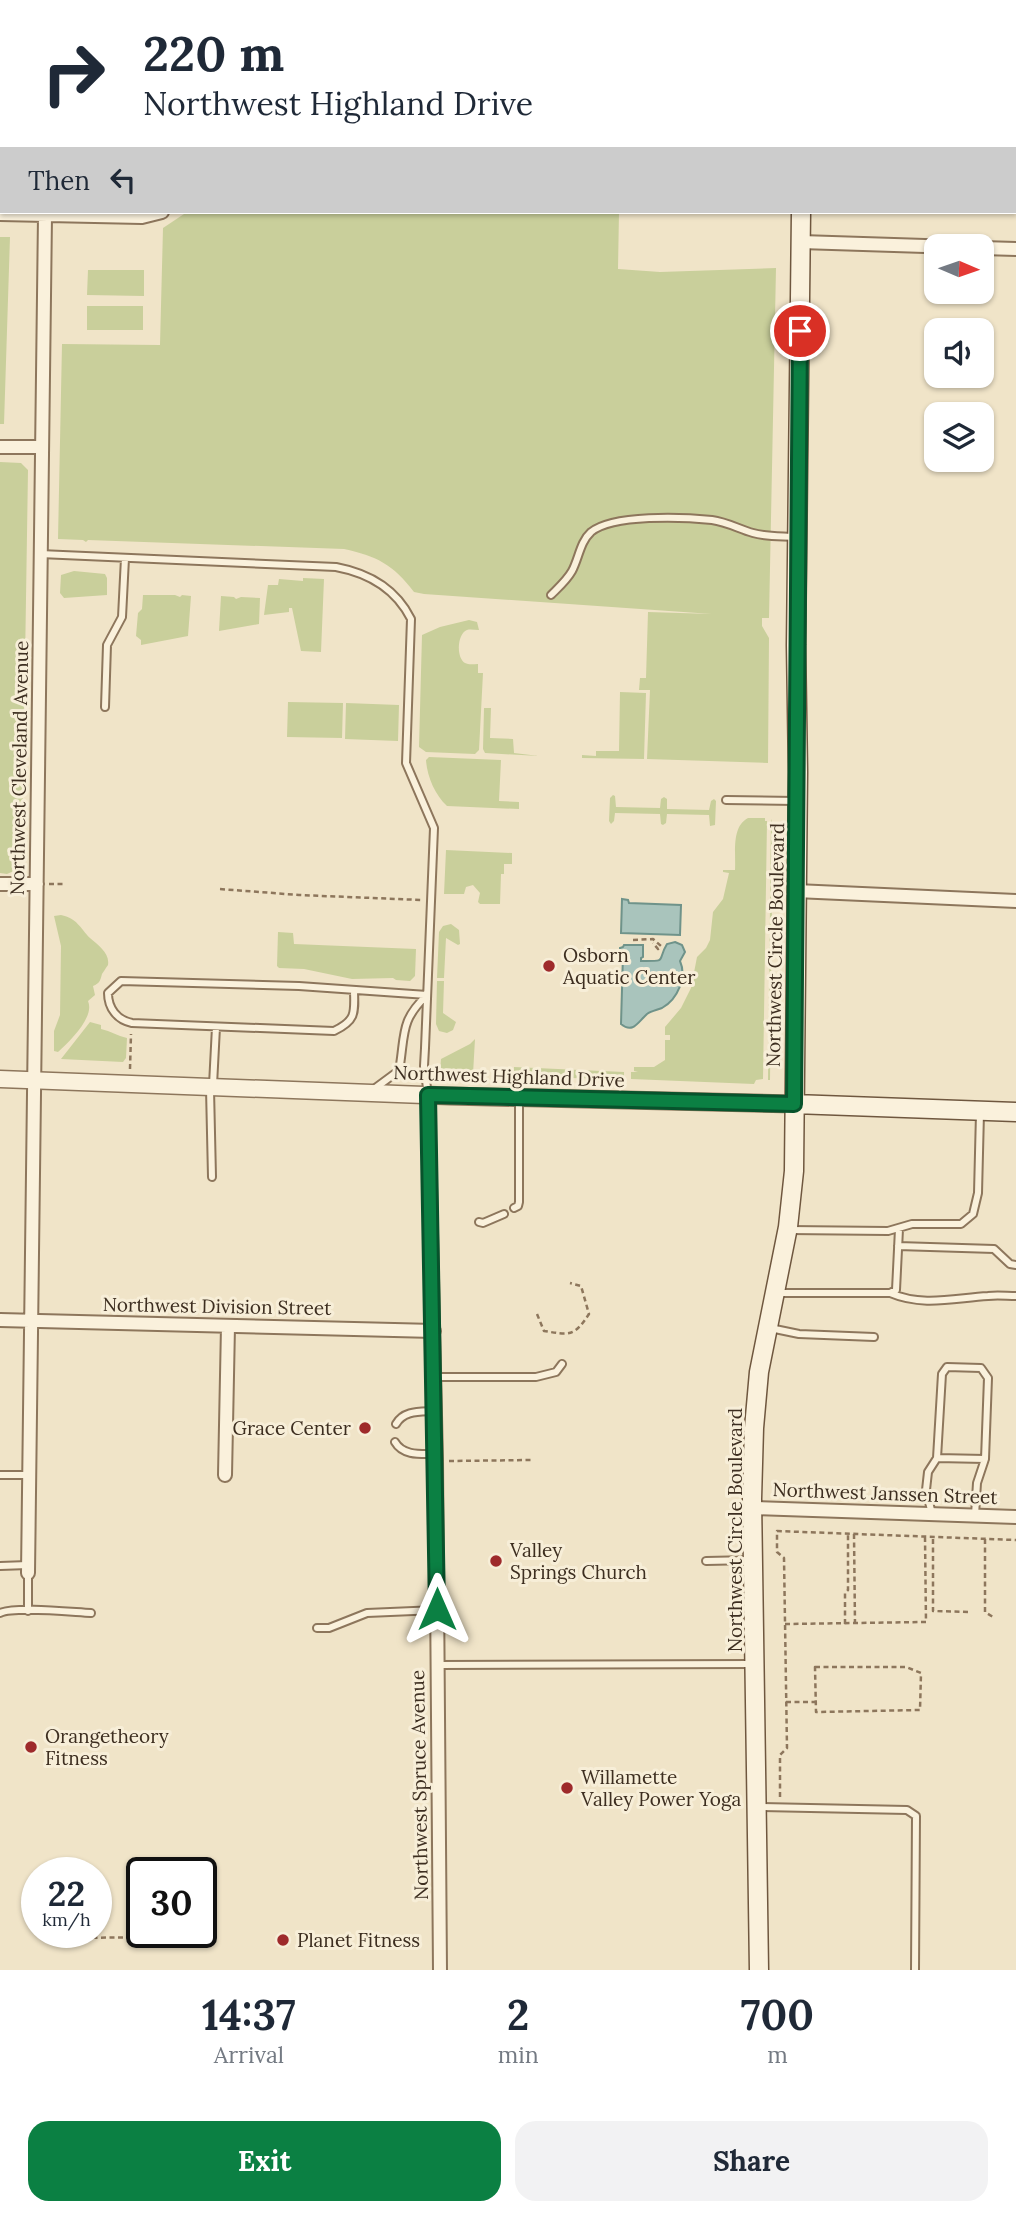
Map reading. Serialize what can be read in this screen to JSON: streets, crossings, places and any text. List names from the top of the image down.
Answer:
{
  "streets": {
    "main road": ["Northwest Circle Boulevard", "Northwest Highland Drive"],
    "street": [
      "Northwest Cleveland Avenue",
      "Northwest Division Street",
      "Northwest Janssen Street",
      "Northwest Spruce Avenue"
    ]
  },
  "crossings": [
    ["Northwest Cleveland Avenue", "Northwest Highland Drive"],
    ["Northwest Cleveland Avenue", "Northwest Division Street"],
    ["Northwest Circle Boulevard", "Northwest Highland Drive"],
    ["Northwest Circle Boulevard", "Northwest Janssen Street"],
    ["Northwest Highland Drive", "Northwest Spruce Avenue"],
    ["Northwest Division Street", "Northwest Spruce Avenue"]
  ],
  "places": [
    "Osborn Aquatic Center",
    "Grace Center",
    "Valley Springs Church",
    "Orangetheory Fitness",
    "Willamette Valley Power Yoga",
    "Planet Fitness"
  ],
  "north": "right",
  "page": {
    "turn": ["220 m", "Northwest Highland Drive"],
    "then": "Then",
    "speed": "22 km/h",
    "limit": "30",
    "eta": [
      "14:37",
      "Arrival",
      "2",
      "min",
      "700",
      "m"
    ],
    "buttons": ["Exit", "Share"]
  }
}
